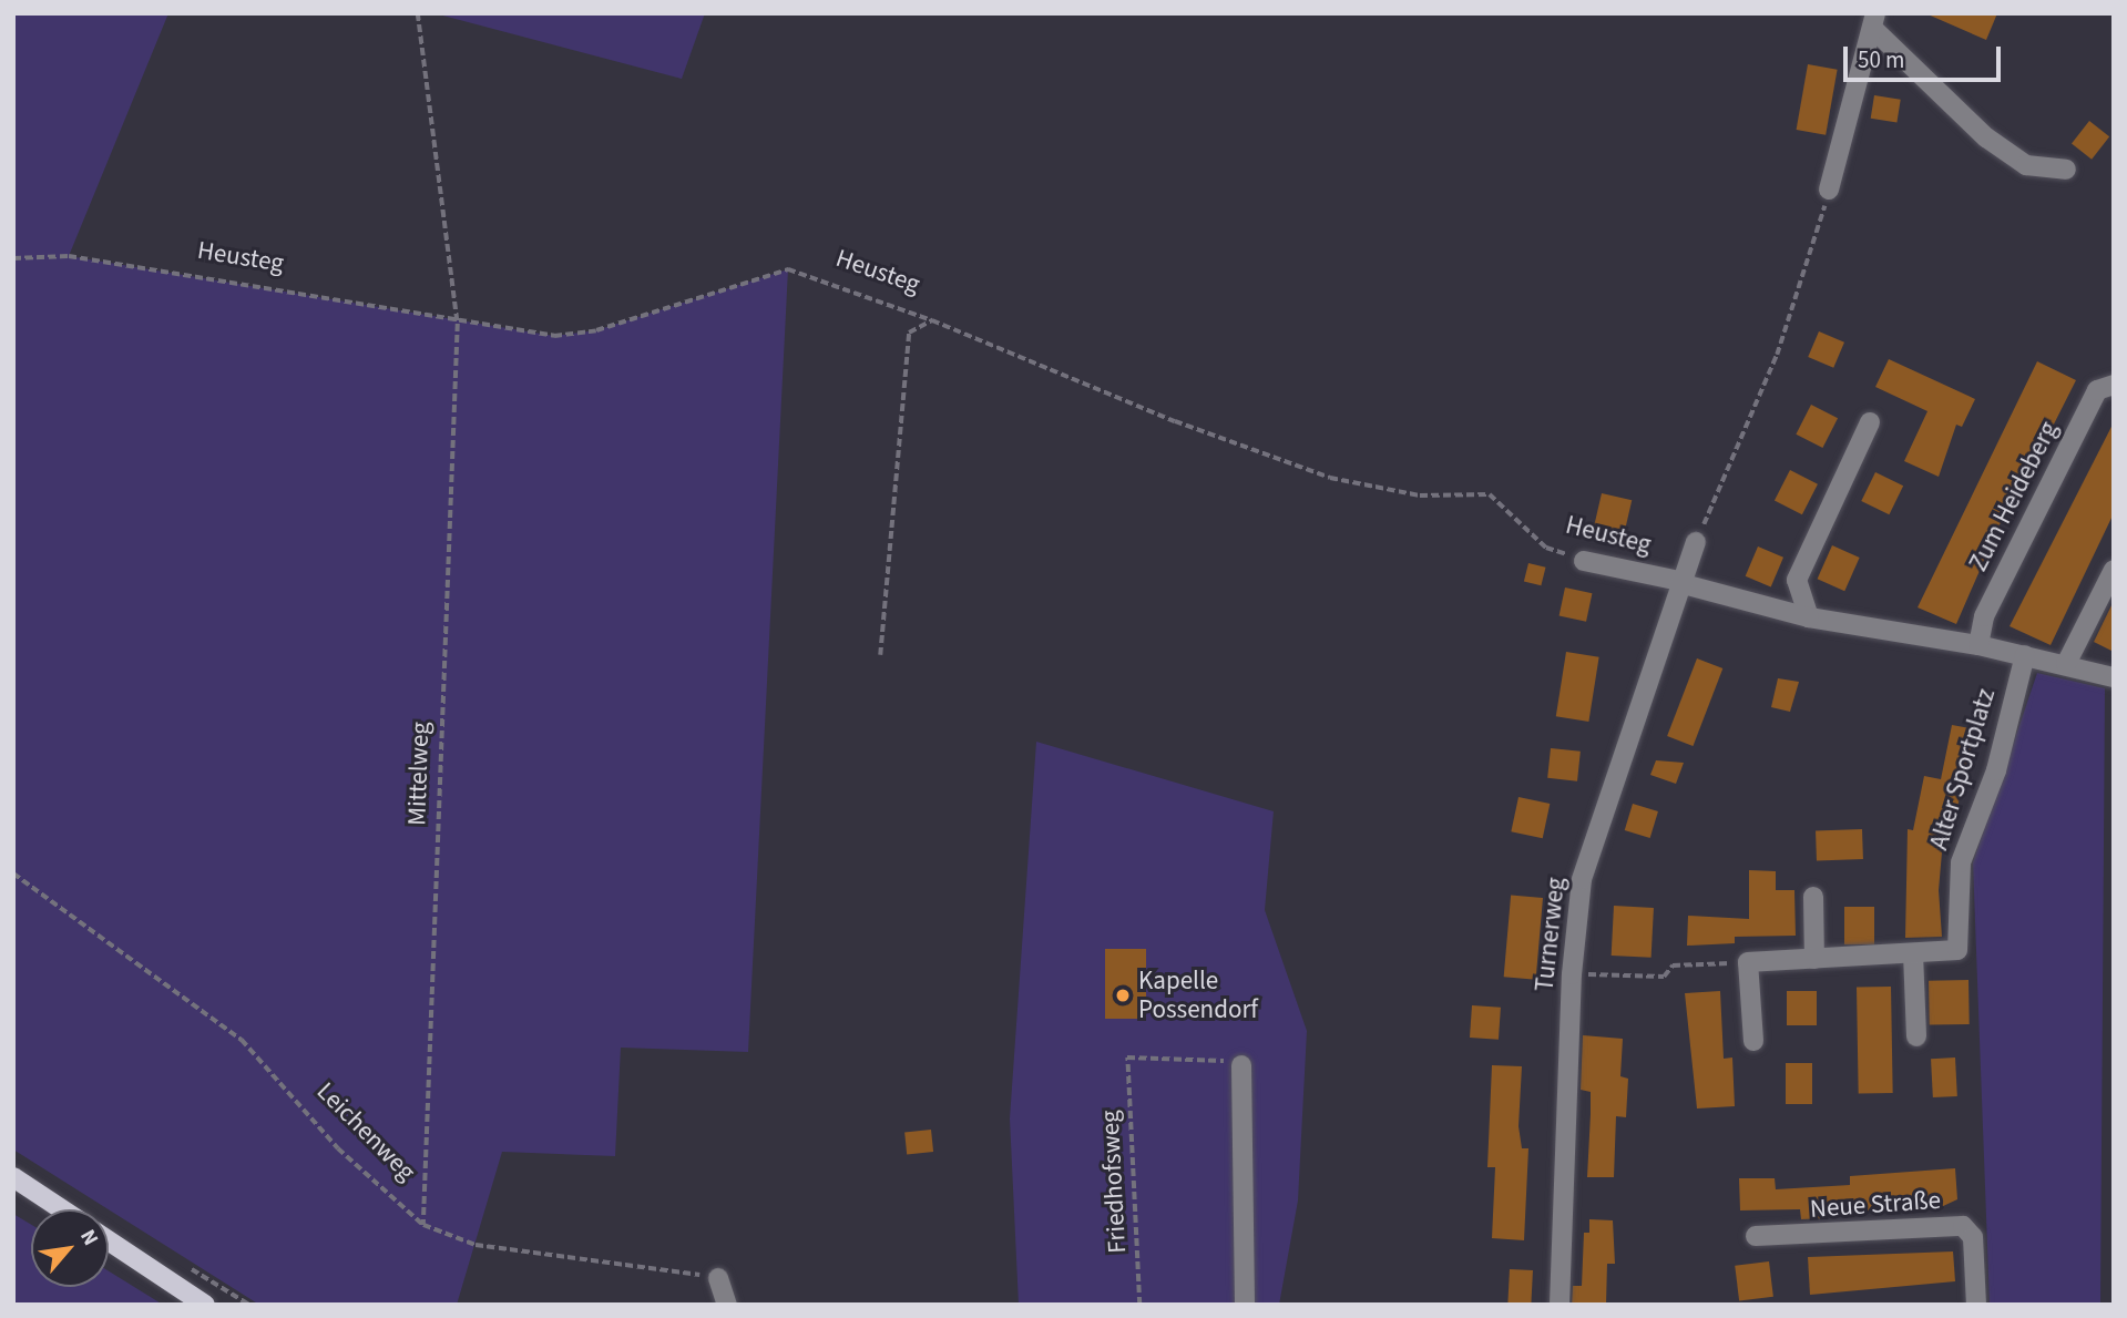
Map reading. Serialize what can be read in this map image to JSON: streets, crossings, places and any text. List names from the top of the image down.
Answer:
{
  "streets": {
    "street": [
      "Heusteg",
      "Zum Heideberg",
      "Alter Sportplatz",
      "Turnerweg",
      "Neue Straße"
    ],
    "path": ["Mittelweg", "Leichenweg", "Friedhofsweg"]
  },
  "crossings": [
    ["Heusteg", "Mittelweg"],
    ["Heusteg", "Turnerweg"],
    ["Mittelweg", "Leichenweg"]
  ],
  "places": ["Kapelle Possendorf"],
  "scale_bar": "50 m",
  "north": "top right"
}
